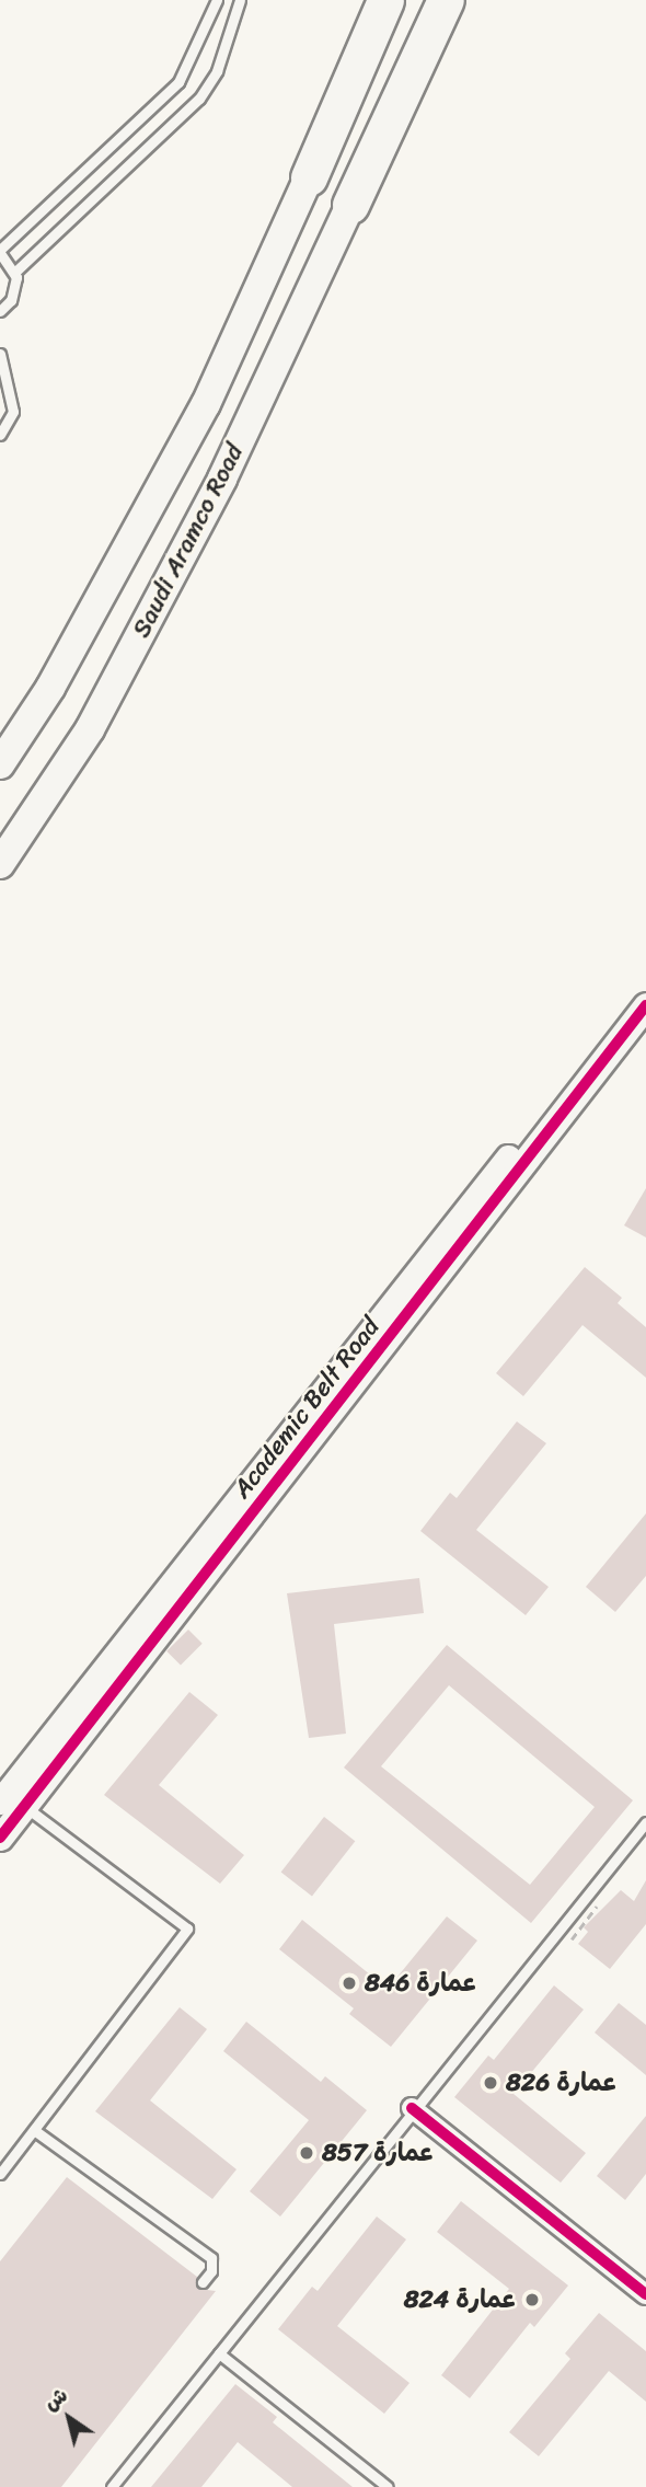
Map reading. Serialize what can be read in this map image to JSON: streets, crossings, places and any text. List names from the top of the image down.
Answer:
{
  "streets": {
    "main road": ["Saudi Aramco Road"],
    "street": ["Academic Belt Road"]
  },
  "places": [
    "عمارة 846",
    "عمارة 826",
    "عمارة 857",
    "عمارة 824"
  ],
  "north": "top left"
}
